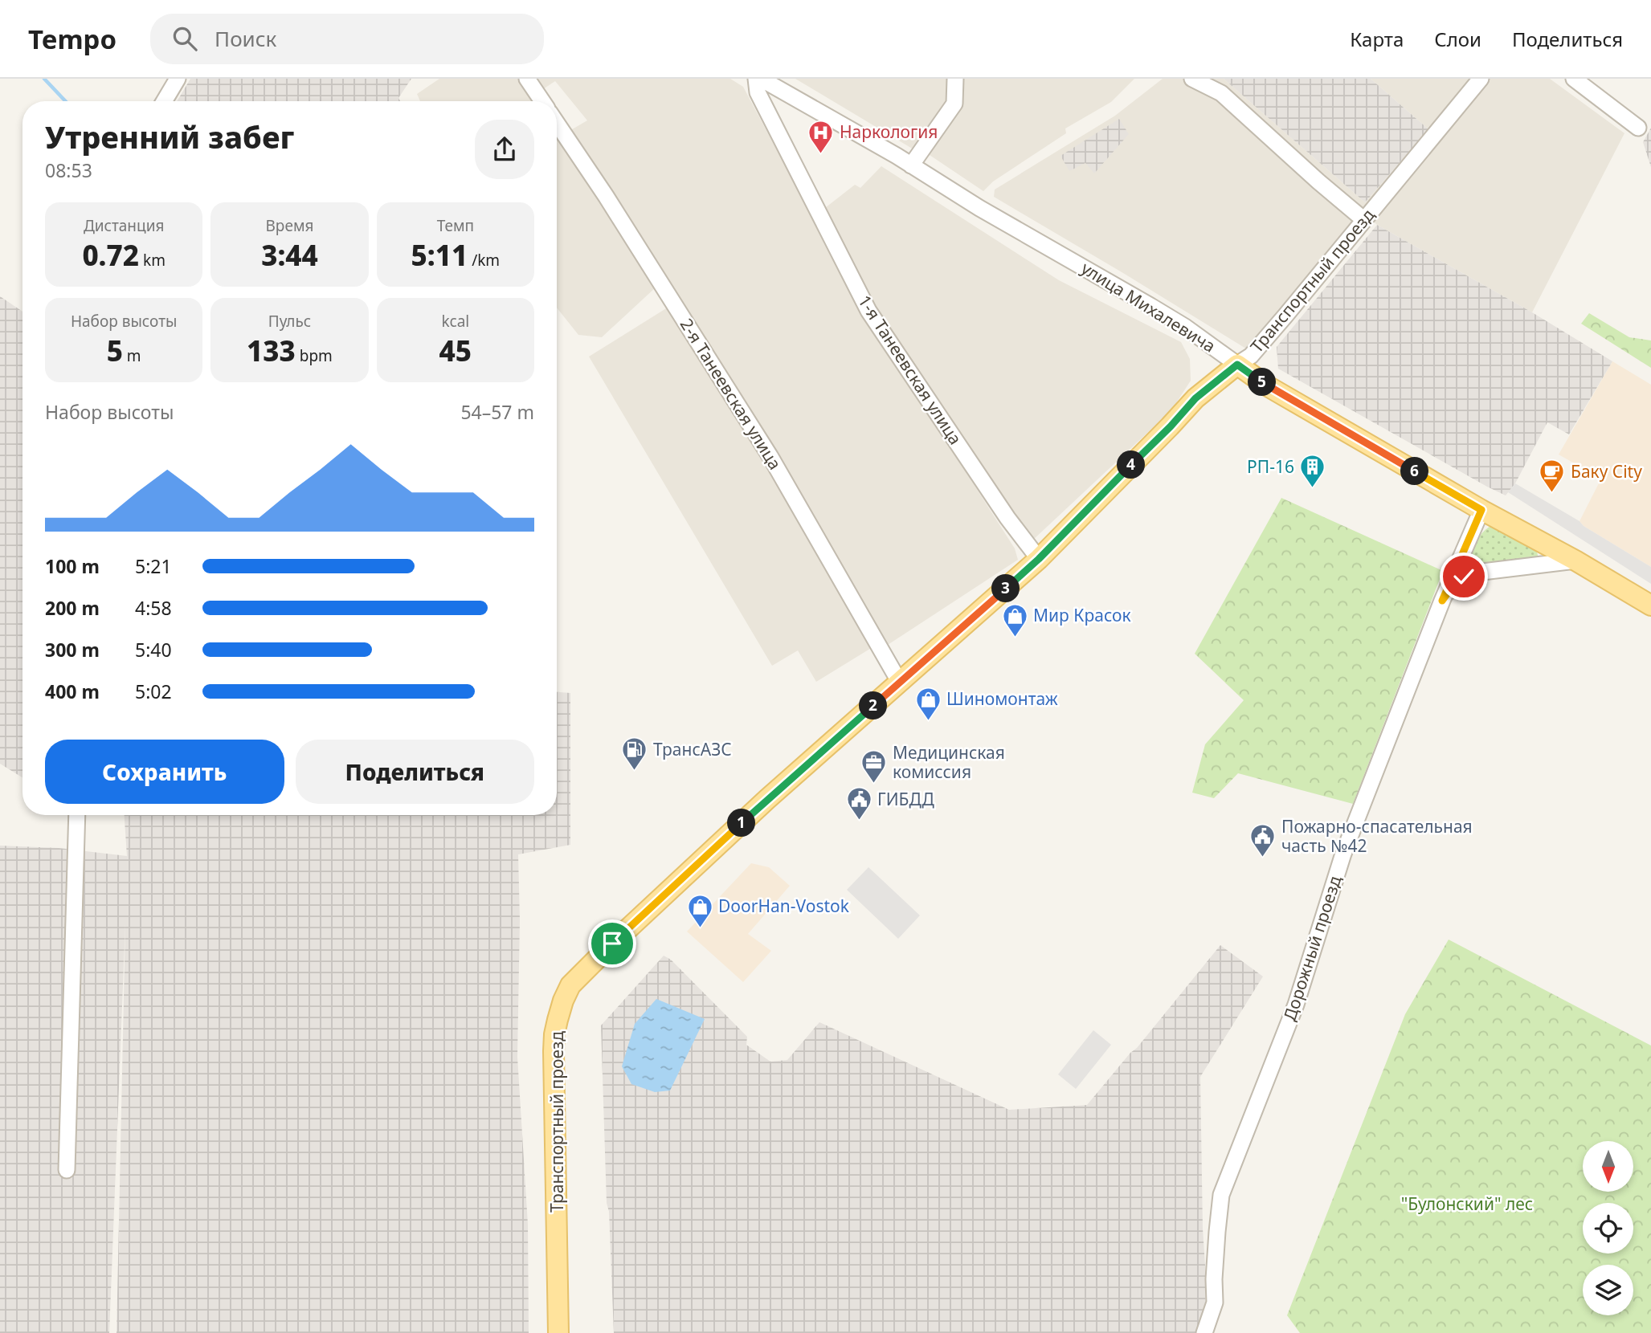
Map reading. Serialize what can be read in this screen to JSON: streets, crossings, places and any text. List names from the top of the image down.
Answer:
{
  "streets": {
    "main road": ["Транспортный проезд", "улица Михалевича"],
    "street": ["1-я Танеевская улица", "2-я Танеевская улица", "Дорожный проезд"]
  },
  "crossings": [
    ["Транспортный проезд", "улица Михалевича"],
    ["Транспортный проезд", "1-я Танеевская улица"],
    ["Транспортный проезд", "2-я Танеевская улица"],
    ["улица Михалевича", "Дорожный проезд"]
  ],
  "parks": ["\"Булонский\" лес"],
  "places": {
    "hospital": ["Наркология"],
    "building": ["РП-16"],
    "cafe": ["Баку City"],
    "shop": ["Мир Красок", "Шиномонтаж", "DoorHan-Vostok"],
    "fuel station": ["ТрансАЗС"],
    "office": ["Медицинская комиссия"],
    "public building": ["ГИБДД", "Пожарно-спасательная часть №42"]
  },
  "north": "bottom",
  "page": {
    "header": "Tempo",
    "search": "Поиск",
    "nav": ["Карта", "Слои", "Поделиться"],
    "heading": ["Утренний забег", "08:53"],
    "stats": [
      ["Дистанция", "0.72 km"],
      ["Время", "3:44"],
      ["Темп", "5:11 /km"],
      ["Набор высоты", "5 m"],
      ["Пульс", "133 bpm"],
      ["kcal", "45"]
    ],
    "pins": [
      "5",
      "4",
      "6",
      "3",
      "2",
      "1"
    ],
    "chart": ["Набор высоты", "54–57 m"],
    "list": [
      {
        "name": "100 m",
        "note": "5:21"
      },
      {
        "name": "200 m",
        "note": "4:58"
      },
      {
        "name": "300 m",
        "note": "5:40"
      },
      {
        "name": "400 m",
        "note": "5:02"
      }
    ],
    "buttons": ["Сохранить", "Поделиться"]
  }
}
